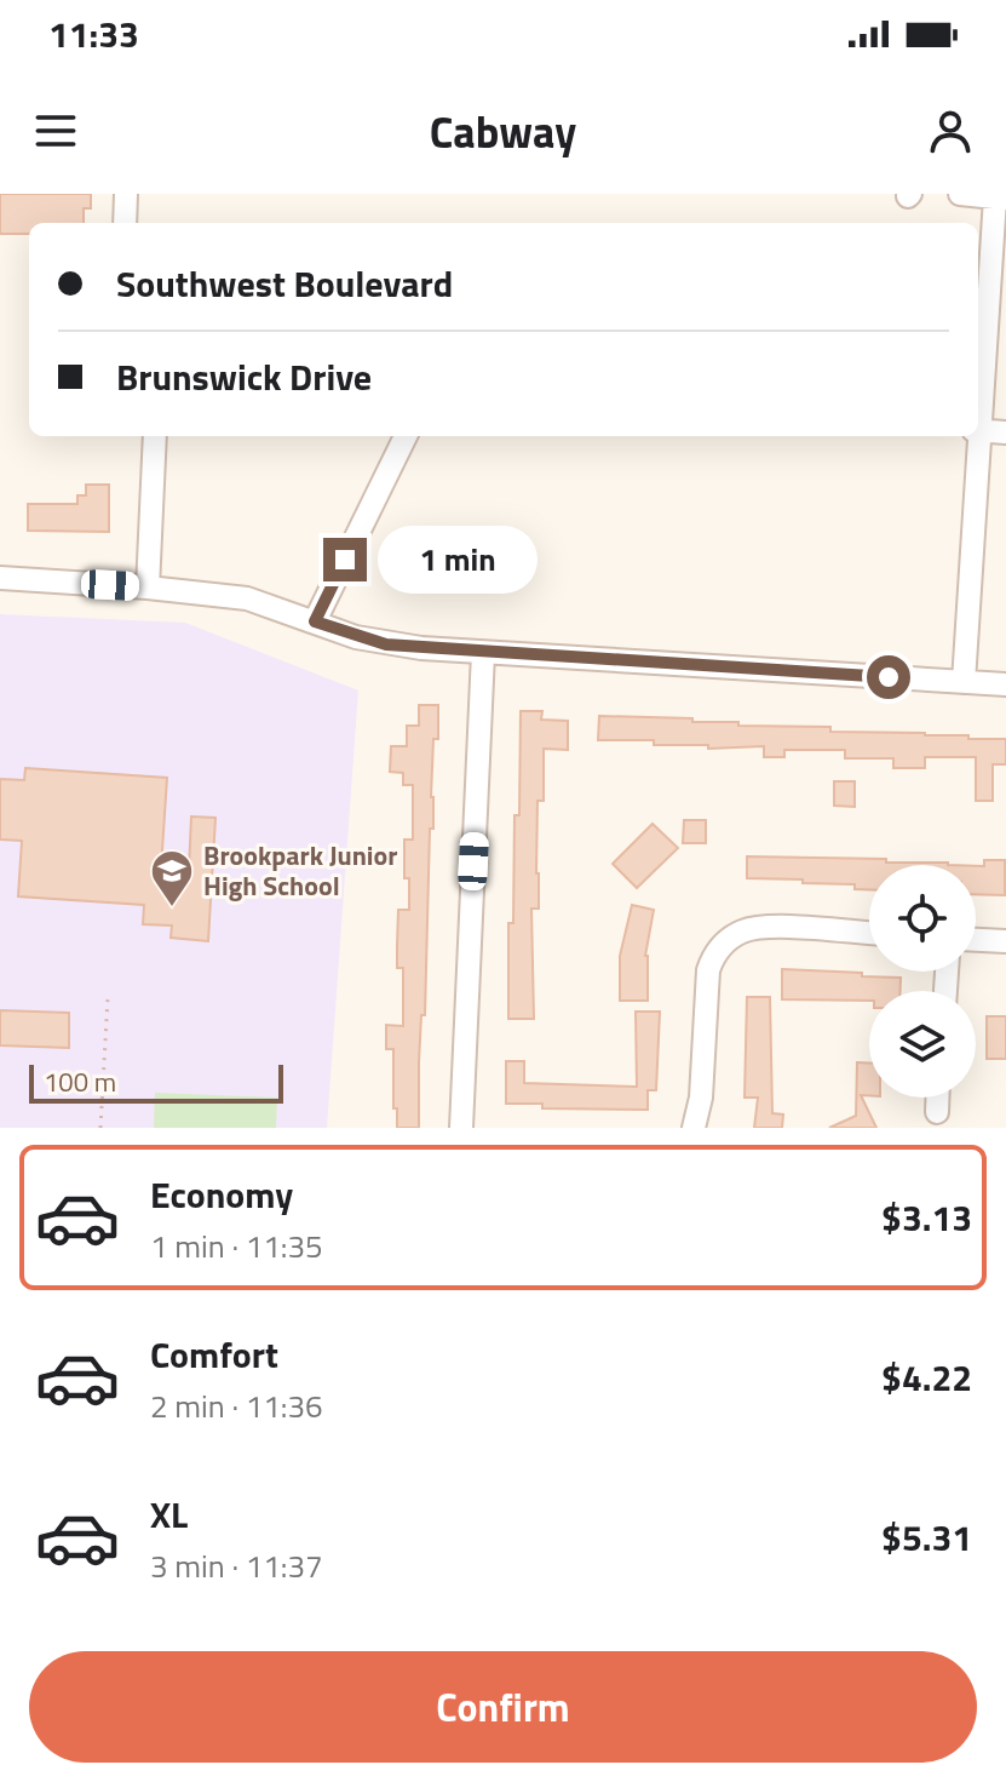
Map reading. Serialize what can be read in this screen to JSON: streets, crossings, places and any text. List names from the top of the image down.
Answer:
{
  "places": {
    "school or university": ["Brookpark Junior High School"]
  },
  "scale_bar": "100 m",
  "page": {
    "status": "11:33",
    "header": "Cabway",
    "banner": ["Southwest Boulevard", "Brunswick Drive"],
    "bubble": "1 min",
    "scale": "100 m",
    "list": [
      {
        "name": "Economy",
        "note": "1 min · 11:35",
        "value": "$3.13"
      },
      {
        "name": "Comfort",
        "note": "2 min · 11:36",
        "value": "$4.22"
      },
      {
        "name": "XL",
        "note": "3 min · 11:37",
        "value": "$5.31"
      }
    ],
    "buttons": "Confirm"
  }
}
